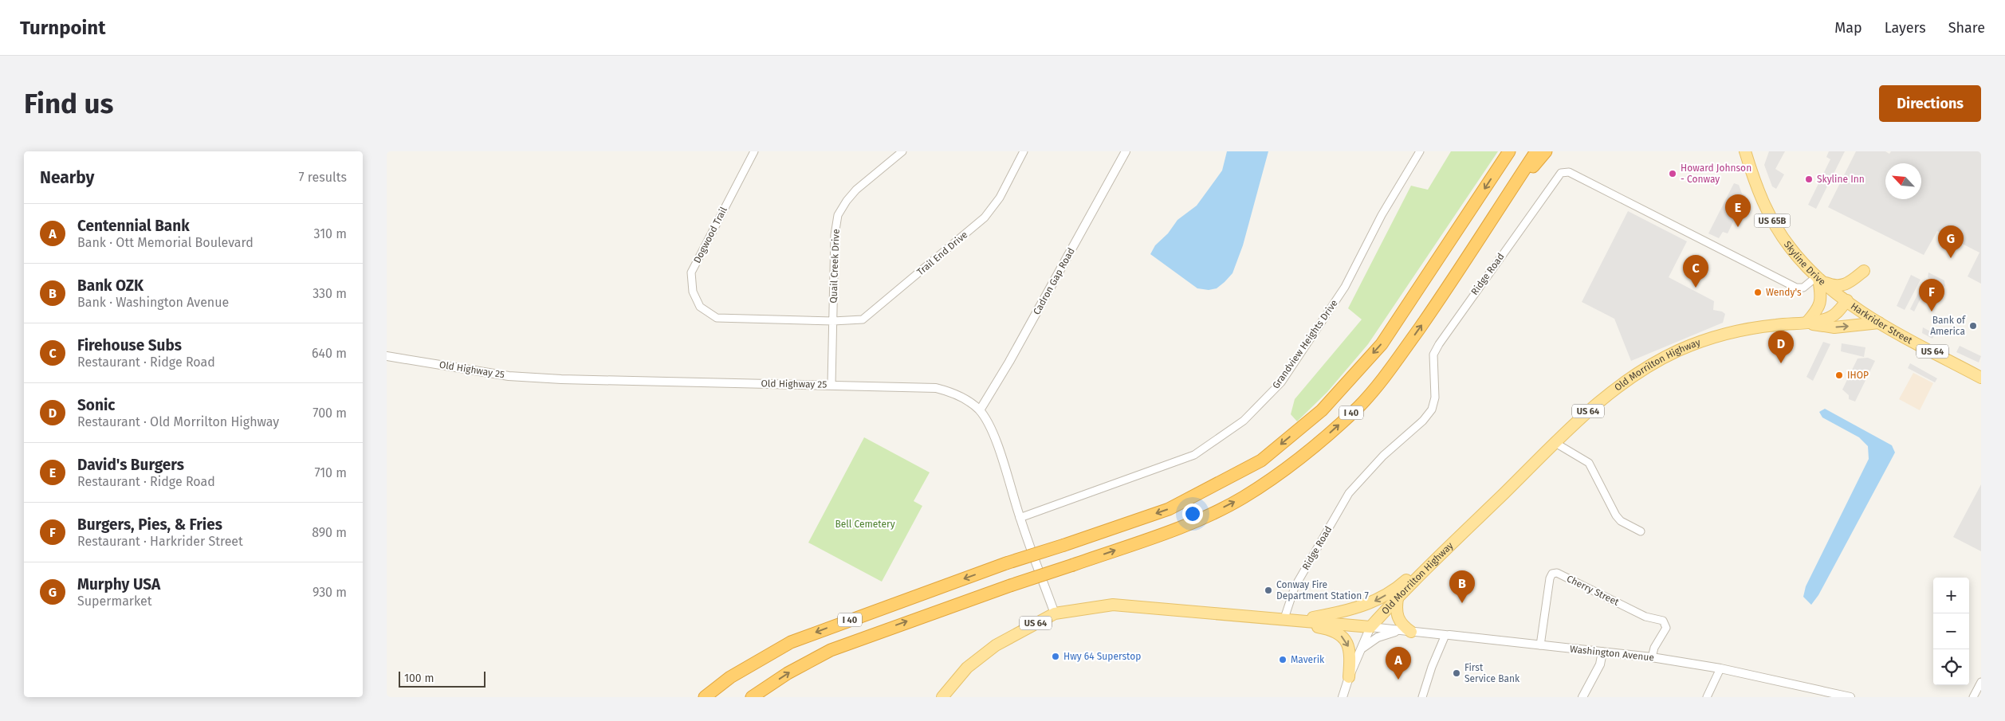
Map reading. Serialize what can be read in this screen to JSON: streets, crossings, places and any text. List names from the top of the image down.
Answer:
{
  "streets": {
    "highway": ["I 40"],
    "main road": [
      "US 65B",
      "Skyline Drive",
      "Harkrider Street",
      "US 64",
      "Old Morrilton Highway"
    ],
    "street": [
      "Dogwood Trail",
      "Trail End Drive",
      "Quail Creek Drive",
      "Ridge Road",
      "Cadron Gap Road",
      "Grandview Heights Drive",
      "Old Highway 25",
      "Cherry Street",
      "Washington Avenue"
    ]
  },
  "crossings": [
    ["Dogwood Trail", "Trail End Drive"],
    ["Dogwood Trail", "Quail Creek Drive"],
    ["Trail End Drive", "Quail Creek Drive"],
    ["Skyline Drive", "Ridge Road"],
    ["Skyline Drive", "Harkrider Street"],
    ["Skyline Drive", "Old Morrilton Highway"],
    ["Quail Creek Drive", "Old Highway 25"],
    ["Ridge Road", "US 64"],
    ["Cadron Gap Road", "Old Highway 25"],
    ["Harkrider Street", "US 64"],
    ["Harkrider Street", "Old Morrilton Highway"],
    ["Grandview Heights Drive", "Old Highway 25"],
    ["US 64", "Old Morrilton Highway"],
    ["US 64", "Old Highway 25"],
    ["US 64", "Washington Avenue"],
    ["Old Morrilton Highway", "Washington Avenue"],
    ["Cherry Street", "Washington Avenue"]
  ],
  "parks": ["Bell Cemetery"],
  "places": [
    "Howard Johnson - Conway",
    "Skyline Inn",
    "Wendy's",
    "Bank of America",
    "IHOP",
    "Conway Fire Department Station 7",
    "Hwy 64 Superstop",
    "Maverik",
    "First Service Bank"
  ],
  "scale_bar": "100 m",
  "north": "top left",
  "page": {
    "header": "Turnpoint",
    "nav": ["Map", "Layers", "Share"],
    "buttons": "Directions",
    "title": "Find us",
    "heading": ["Nearby", "7 results"],
    "pins": [
      "E",
      "G",
      "C",
      "F",
      "D",
      "B",
      "A"
    ],
    "list": [
      {
        "mark": "A",
        "name": "Centennial Bank",
        "note": "Bank · Ott Memorial Boulevard",
        "value": "310 m"
      },
      {
        "mark": "B",
        "name": "Bank OZK",
        "note": "Bank · Washington Avenue",
        "value": "330 m"
      },
      {
        "mark": "C",
        "name": "Firehouse Subs",
        "note": "Restaurant · Ridge Road",
        "value": "640 m"
      },
      {
        "mark": "D",
        "name": "Sonic",
        "note": "Restaurant · Old Morrilton Highway",
        "value": "700 m"
      },
      {
        "mark": "E",
        "name": "David's Burgers",
        "note": "Restaurant · Ridge Road",
        "value": "710 m"
      },
      {
        "mark": "F",
        "name": "Burgers, Pies, & Fries",
        "note": "Restaurant · Harkrider Street",
        "value": "890 m"
      },
      {
        "mark": "G",
        "name": "Murphy USA",
        "note": "Supermarket",
        "value": "930 m"
      }
    ],
    "map_buttons": ["+", "−"],
    "scale": "100 m"
  }
}
